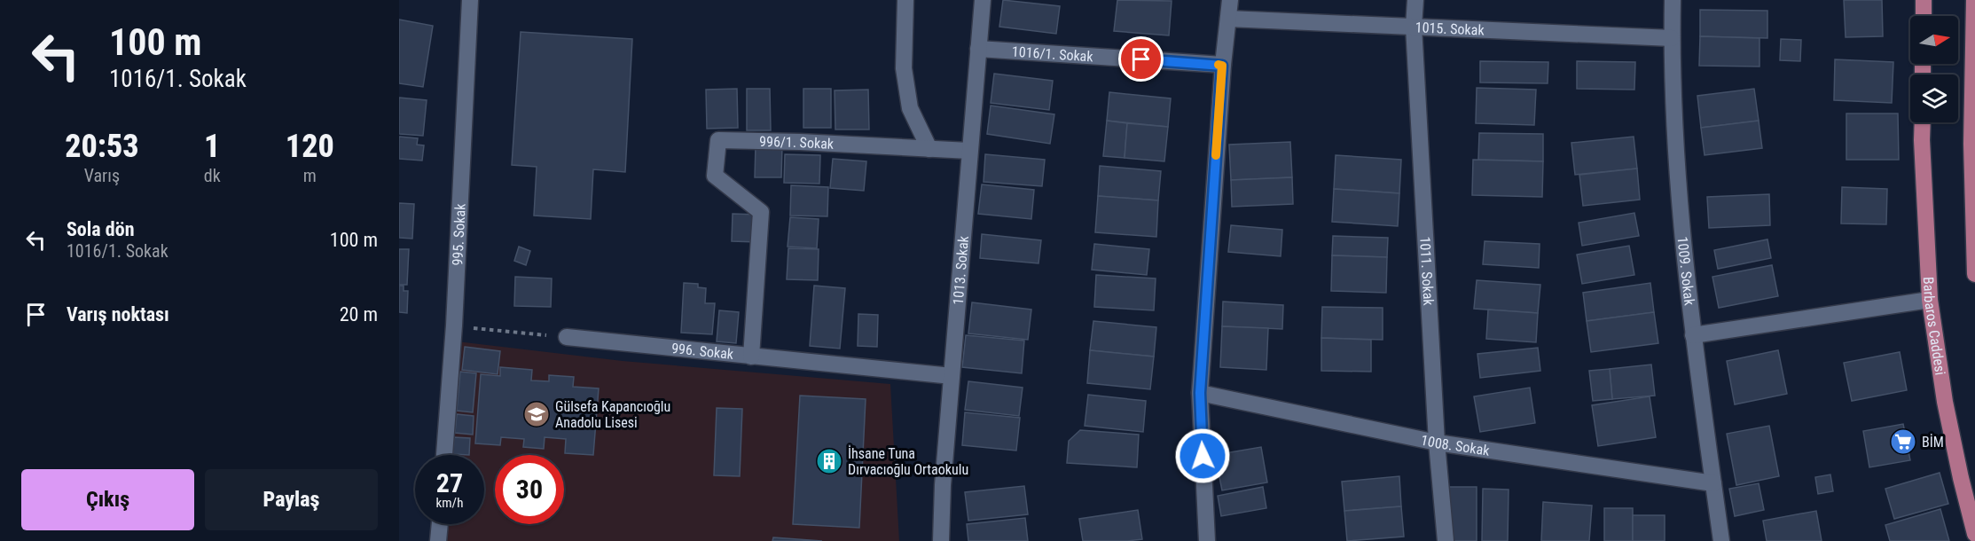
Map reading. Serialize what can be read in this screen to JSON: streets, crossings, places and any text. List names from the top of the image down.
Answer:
{
  "streets": {
    "main road": ["Barbaros Caddesi"],
    "street": [
      "1015. Sokak",
      "1016/1. Sokak",
      "996/1. Sokak",
      "995. Sokak",
      "1013. Sokak",
      "1011. Sokak",
      "1009. Sokak",
      "996. Sokak",
      "1008. Sokak"
    ]
  },
  "crossings": [
    ["1015. Sokak", "1011. Sokak"],
    ["1015. Sokak", "1009. Sokak"],
    ["1016/1. Sokak", "1013. Sokak"],
    ["996/1. Sokak", "1013. Sokak"],
    ["996/1. Sokak", "996. Sokak"],
    ["1013. Sokak", "996. Sokak"],
    ["1011. Sokak", "1008. Sokak"],
    ["1009. Sokak", "1008. Sokak"]
  ],
  "places": {
    "school or university": ["Gülsefa Kapancıoğlu Anadolu Lisesi"],
    "supermarket": ["BİM"],
    "building": ["İhsane Tuna Dırvacıoğlu Ortaokulu"]
  },
  "north": "right",
  "page": {
    "turn": ["100 m", "1016/1. Sokak"],
    "eta": [
      "20:53",
      "Varış",
      "1",
      "dk",
      "120",
      "m"
    ],
    "list": [
      {
        "name": "Sola dön",
        "note": "1016/1. Sokak",
        "value": "100 m"
      },
      {
        "name": "Varış noktası",
        "value": "20 m"
      }
    ],
    "speed": "27 km/h",
    "limit": "30",
    "buttons": ["Çıkış", "Paylaş"]
  }
}
